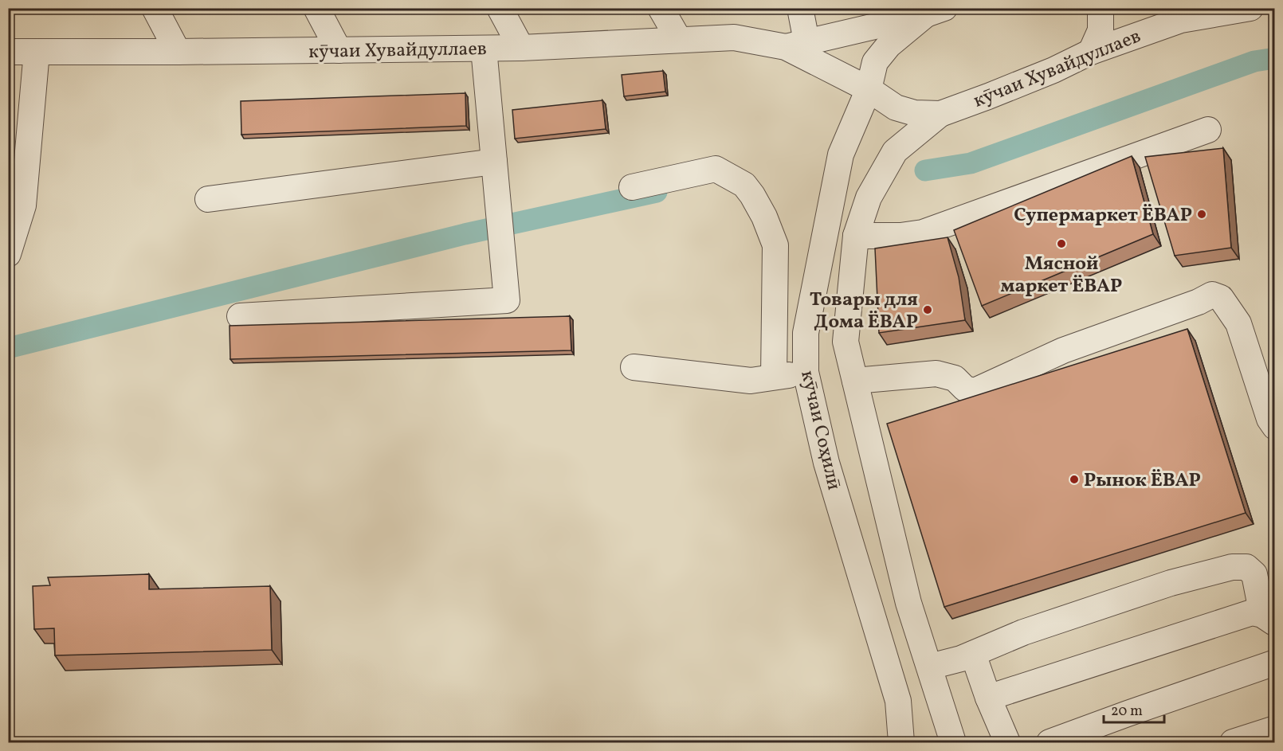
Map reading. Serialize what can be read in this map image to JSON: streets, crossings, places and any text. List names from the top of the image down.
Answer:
{
  "streets": {
    "street": ["кӯчаи Хувайдуллаев", "кӯчаи Соҳилӣ"]
  },
  "crossings": [
    ["кӯчаи Хувайдуллаев", "кӯчаи Соҳилӣ"]
  ],
  "places": [
    "Супермаркет ЁВАР",
    "Мясной маркет ЁВАР",
    "Товары для Дома ЁВАР",
    "Рынок ЁВАР"
  ],
  "scale_bar": "20 m"
}
